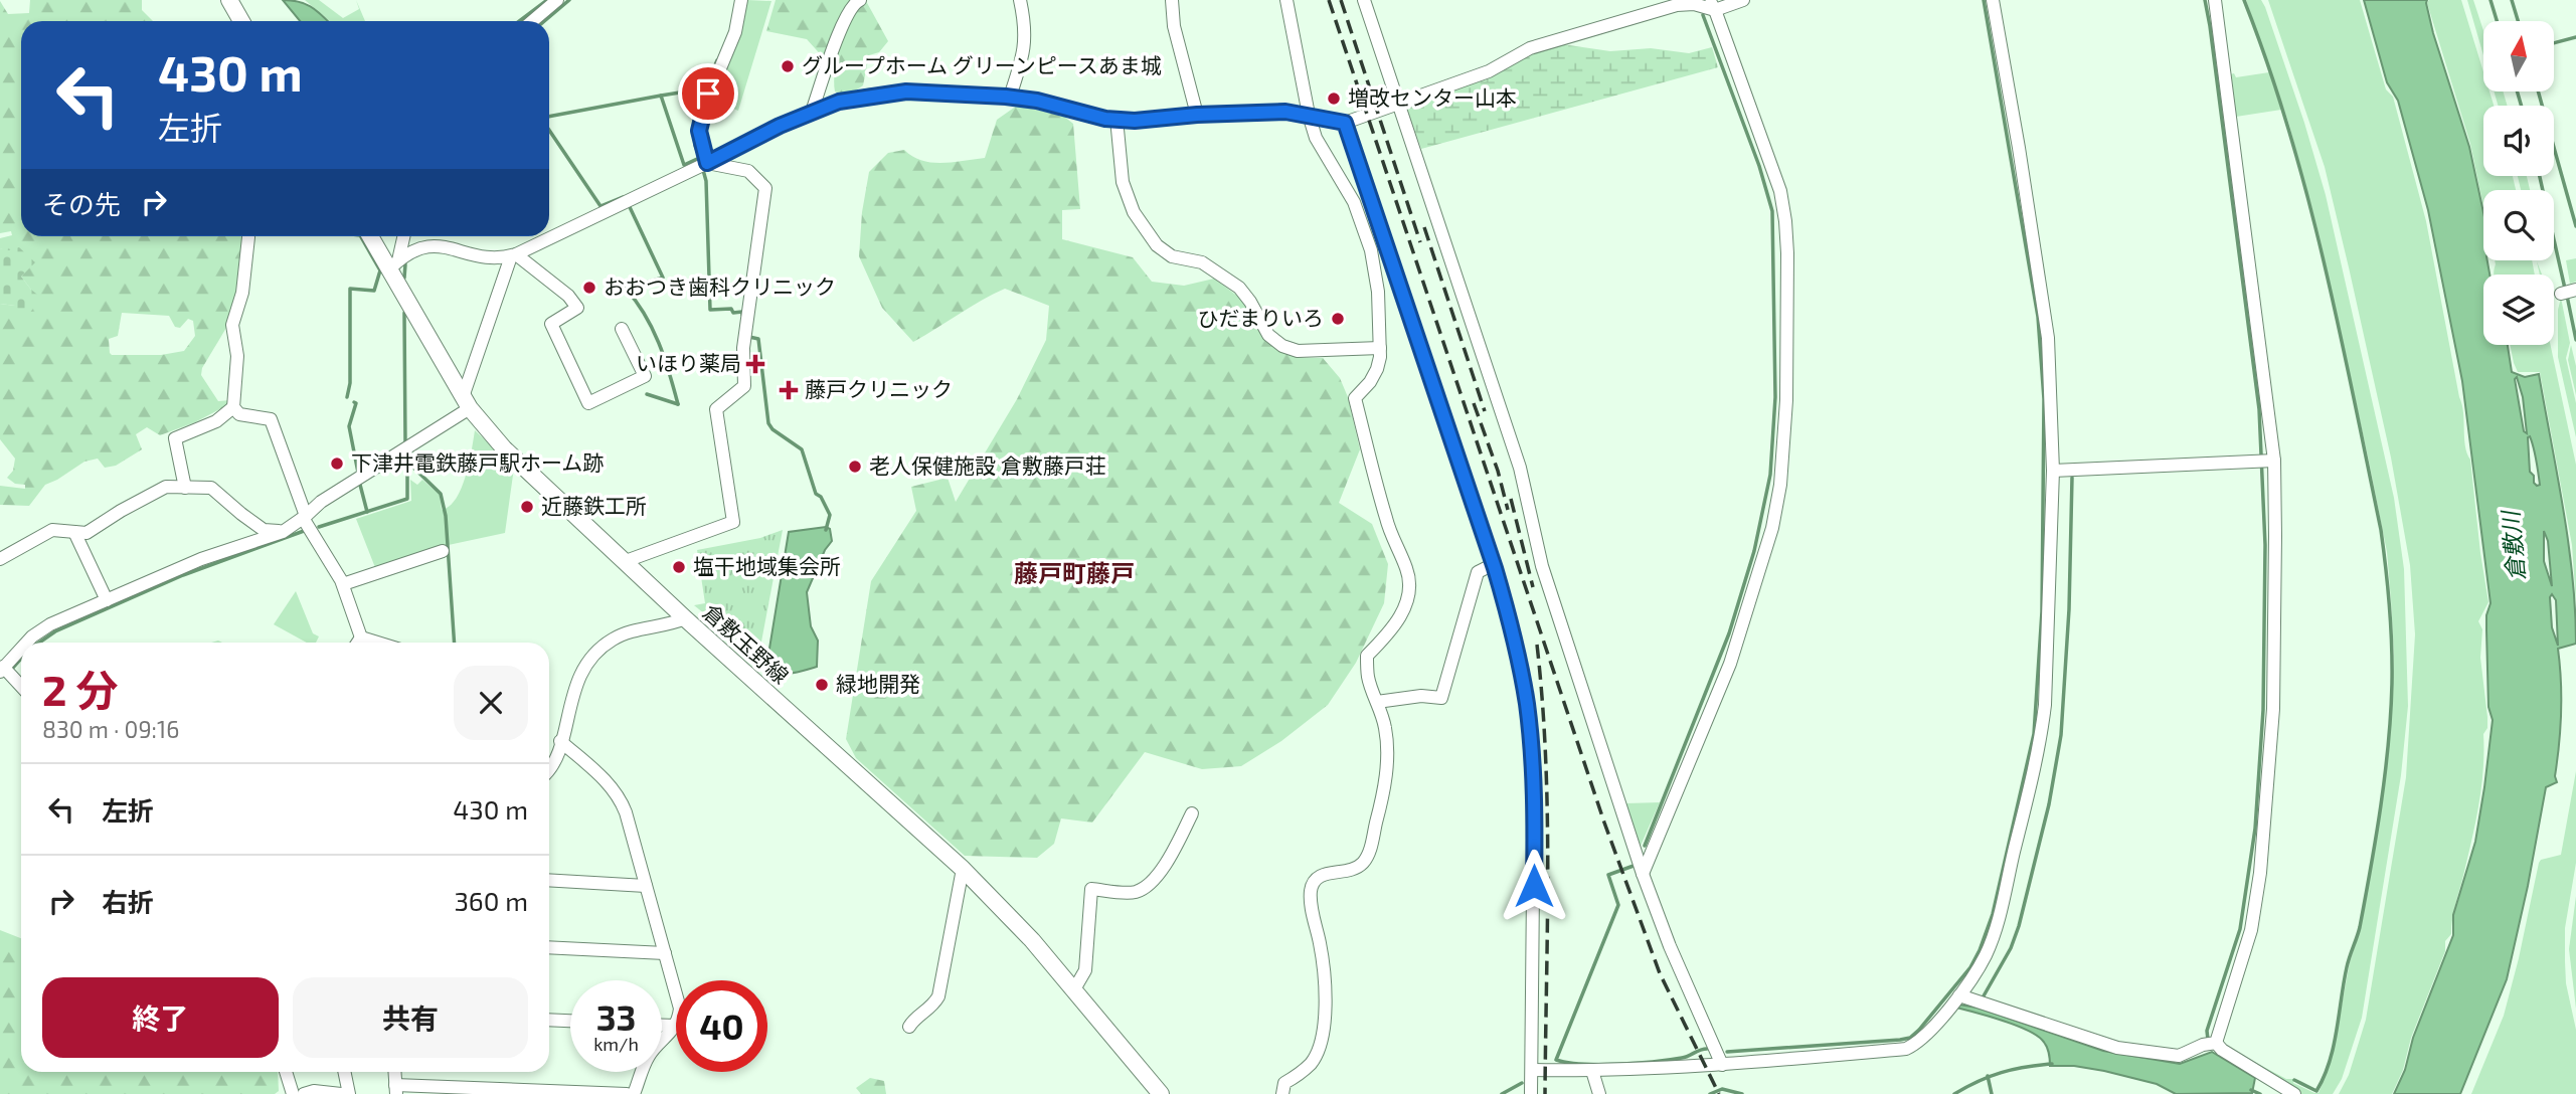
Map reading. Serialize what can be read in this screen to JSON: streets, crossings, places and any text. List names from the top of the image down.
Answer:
{
  "streets": {
    "main road": ["倉敷玉野線"]
  },
  "districts": ["藤戸町藤戸"],
  "water": ["倉敷川"],
  "places": {
    "other": [
      "グループホーム グリーンピースあま城",
      "増改センター山本",
      "おおつき歯科クリニック",
      "ひだまりいろ",
      "下津井電鉄藤戸駅ホーム跡",
      "老人保健施設 倉敷藤戸荘",
      "近藤鉄工所",
      "塩干地域集会所",
      "緑地開発"
    ],
    "health": ["いほり薬局", "藤戸クリニック"]
  },
  "north": "top",
  "page": {
    "turn": ["430 m", "左折"],
    "then": "その先",
    "heading": ["2 分", "830 m · 09:16"],
    "list": [
      {
        "name": "左折",
        "value": "430 m"
      },
      {
        "name": "右折",
        "value": "360 m"
      }
    ],
    "buttons": ["終了", "共有"],
    "speed": "33 km/h",
    "limit": "40"
  }
}
